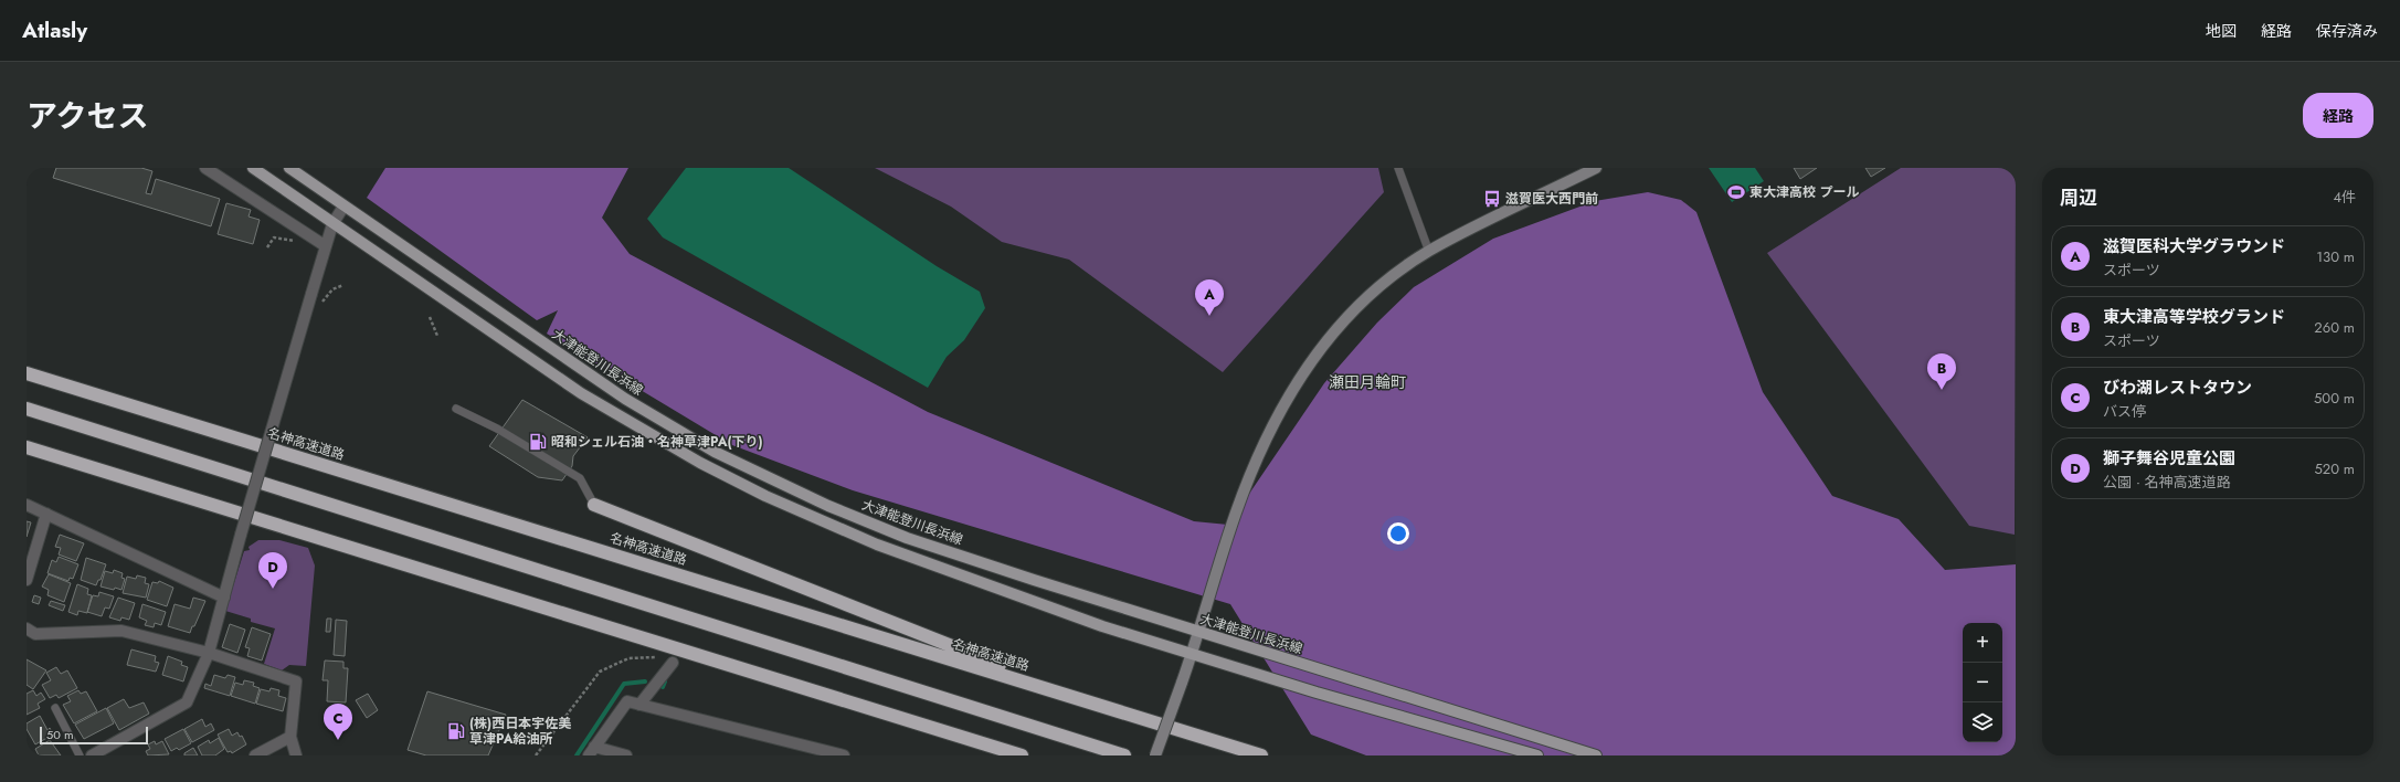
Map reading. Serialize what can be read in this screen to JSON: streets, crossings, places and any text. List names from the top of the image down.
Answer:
{
  "streets": {
    "highway": ["名神高速道路"],
    "main road": ["大津能登川長浜線"]
  },
  "districts": ["瀬田月輪町"],
  "places": {
    "sports": ["東大津高校 プール"],
    "bus stop": ["滋賀医大西門前"],
    "fuel station": ["昭和シェル石油・名神草津PA(下り)", "(株)西日本宇佐美 草津PA給油所"]
  },
  "scale_bar": "50 m",
  "page": {
    "header": "Atlasly",
    "nav": ["地図", "経路", "保存済み"],
    "title": "アクセス",
    "buttons": "経路",
    "heading": ["周辺", "4件"],
    "list": [
      {
        "mark": "A",
        "name": "滋賀医科大学グラウンド",
        "note": "スポーツ",
        "value": "130 m"
      },
      {
        "mark": "B",
        "name": "東大津高等学校グランド",
        "note": "スポーツ",
        "value": "260 m"
      },
      {
        "mark": "C",
        "name": "びわ湖レストタウン",
        "note": "バス停",
        "value": "500 m"
      },
      {
        "mark": "D",
        "name": "獅子舞谷児童公園",
        "note": "公園 · 名神高速道路",
        "value": "520 m"
      }
    ],
    "pins": [
      "A",
      "B",
      "D",
      "C"
    ],
    "map_buttons": ["+", "−"],
    "scale": "50 m"
  }
}
